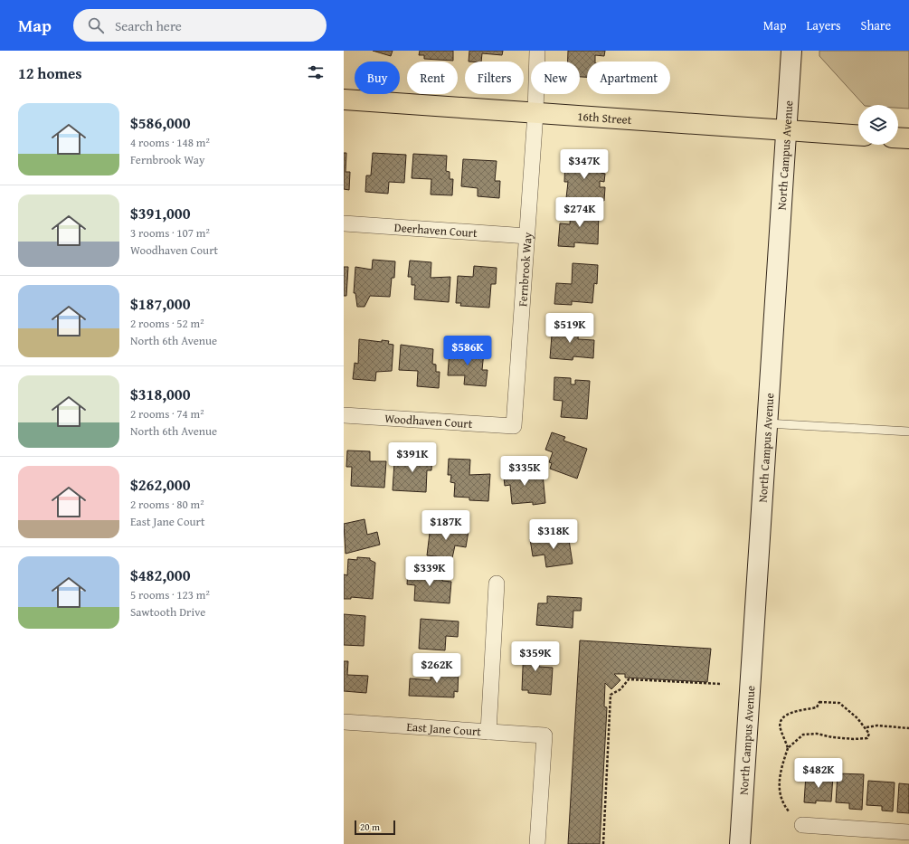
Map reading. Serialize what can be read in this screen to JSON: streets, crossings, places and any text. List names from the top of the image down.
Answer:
{
  "streets": {
    "main road": ["16th Street", "North Campus Avenue"],
    "street": [
      "Deerhaven Court",
      "Fernbrook Way",
      "Woodhaven Court",
      "East Jane Court"
    ]
  },
  "crossings": [
    ["16th Street", "North Campus Avenue"],
    ["16th Street", "Fernbrook Way"],
    ["Deerhaven Court", "Fernbrook Way"],
    ["Fernbrook Way", "Woodhaven Court"]
  ],
  "scale_bar": "20 m",
  "page": {
    "header": "Map",
    "search": "Search here",
    "nav": ["Map", "Layers", "Share"],
    "heading": "12 homes",
    "chip": [
      "Buy",
      "Rent",
      "Filters",
      "New",
      "Apartment"
    ],
    "list": [
      {
        "name": "$586,000",
        "note": "4 rooms · 148 m² · Fernbrook Way"
      },
      {
        "name": "$391,000",
        "note": "3 rooms · 107 m² · Woodhaven Court"
      },
      {
        "name": "$187,000",
        "note": "2 rooms · 52 m² · North 6th Avenue"
      },
      {
        "name": "$318,000",
        "note": "2 rooms · 74 m² · North 6th Avenue"
      },
      {
        "name": "$262,000",
        "note": "2 rooms · 80 m² · East Jane Court"
      },
      {
        "name": "$482,000",
        "note": "5 rooms · 123 m² · Sawtooth Drive"
      }
    ],
    "price": [
      "$347K",
      "$274K",
      "$519K",
      "$586K",
      "$391K",
      "$335K",
      "$187K",
      "$318K",
      "$339K",
      "$359K",
      "$262K",
      "$482K"
    ],
    "scale": "20 m"
  }
}
